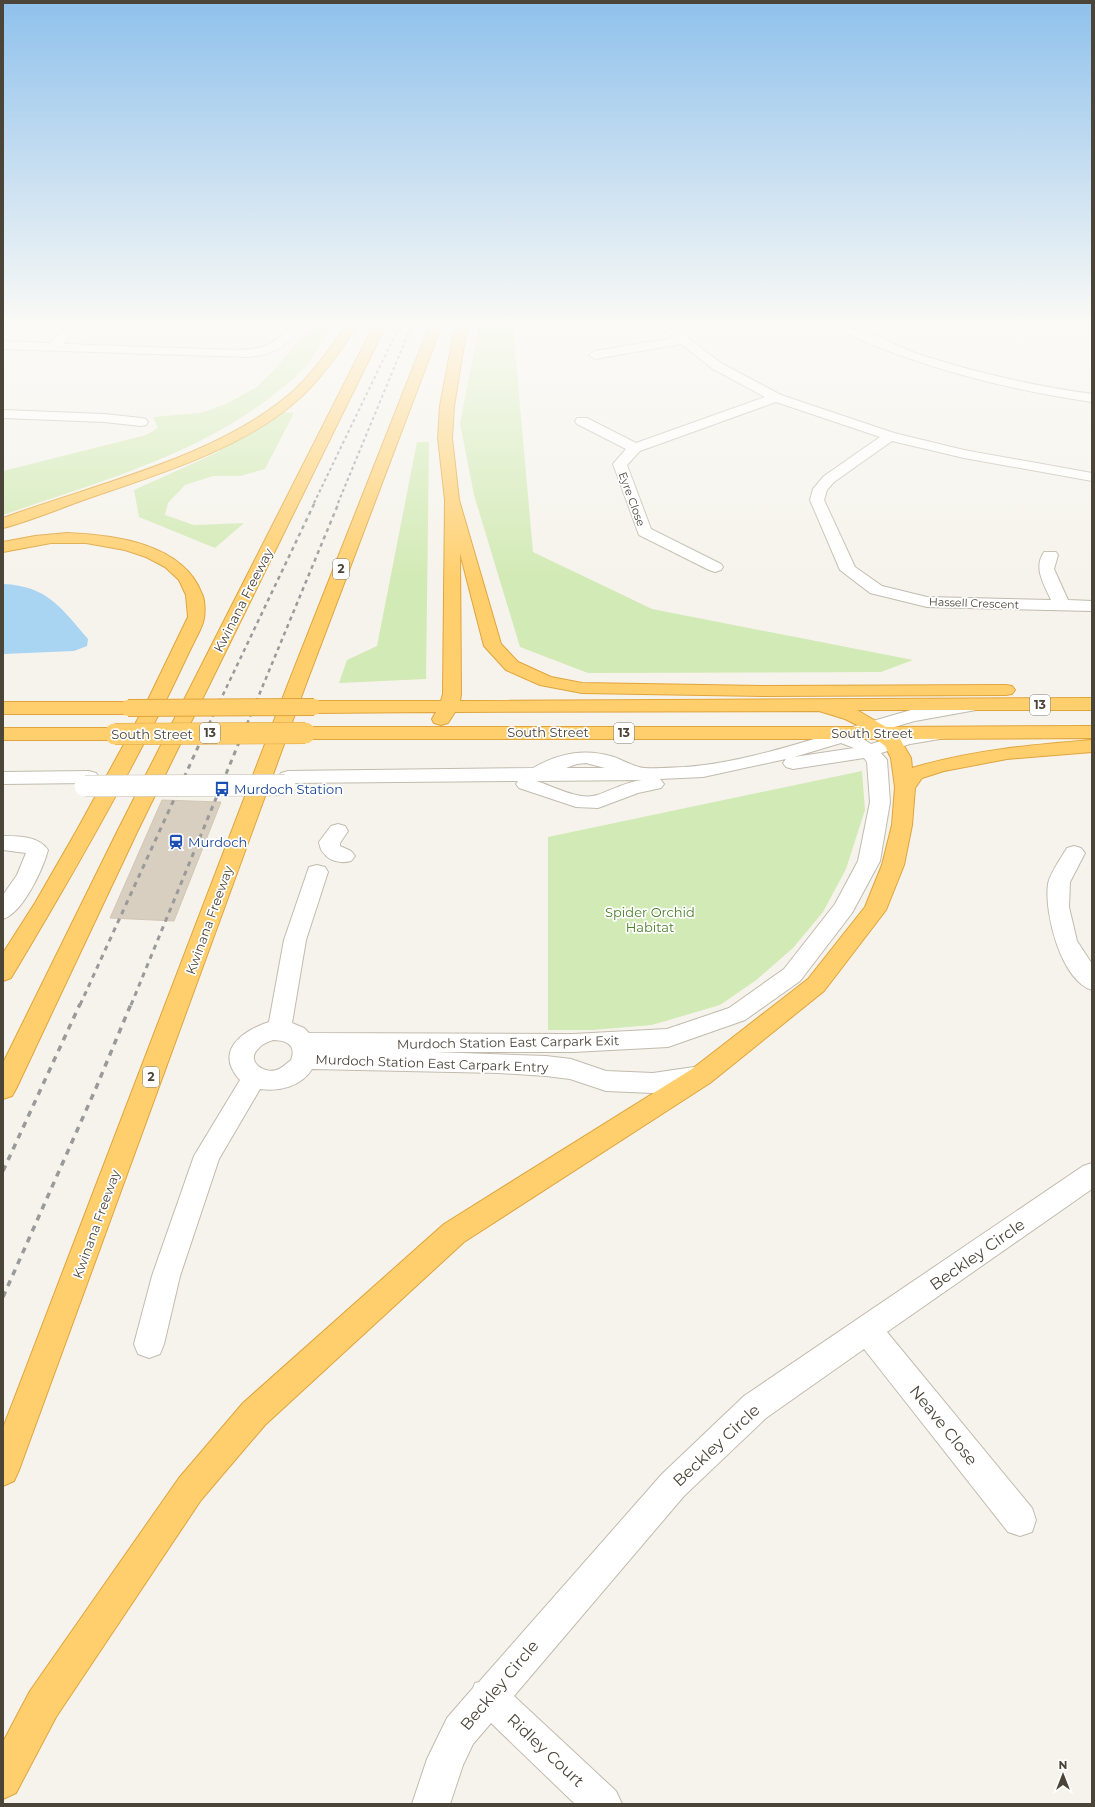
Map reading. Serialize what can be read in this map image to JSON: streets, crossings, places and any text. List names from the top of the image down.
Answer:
{
  "streets": {
    "highway": [
      "2",
      "Kwinana Freeway",
      "13",
      "South Street"
    ],
    "street": [
      "Eyre Close",
      "Hassell Crescent",
      "Murdoch Station East Carpark Exit",
      "Murdoch Station East Carpark Entry",
      "Beckley Circle",
      "Neave Close",
      "Ridley Court"
    ]
  },
  "crossings": [
    ["Murdoch Station East Carpark Exit", "Murdoch Station East Carpark Entry"],
    ["Beckley Circle", "Neave Close"],
    ["Beckley Circle", "Ridley Court"]
  ],
  "parks": ["Spider Orchid Habitat"],
  "places": {
    "bus stop": ["Murdoch Station"],
    "station": ["Murdoch"]
  },
  "north": "top"
}
